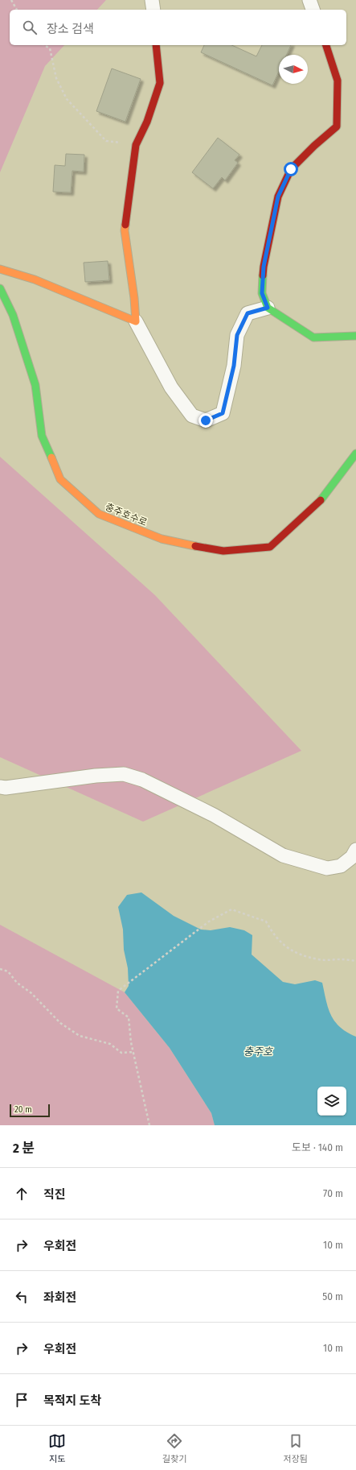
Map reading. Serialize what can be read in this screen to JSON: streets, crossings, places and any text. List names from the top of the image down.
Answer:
{
  "streets": {
    "street": ["충주호수로"]
  },
  "water": ["충주호"],
  "scale_bar": "20 m",
  "north": "right",
  "page": {
    "search": "장소 검색",
    "scale": "20 m",
    "heading": ["2 분", "도보 · 140 m"],
    "list": [
      ["직진", "70 m"],
      ["우회전", "10 m"],
      ["좌회전", "50 m"],
      ["우회전", "10 m"],
      "목적지 도착"
    ],
    "nav": ["지도", "길찾기", "저장됨"]
  }
}
